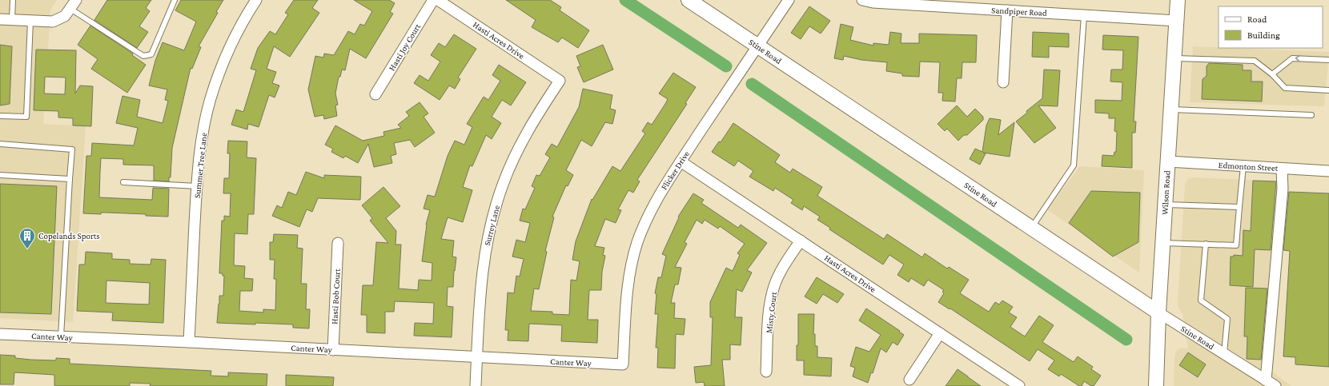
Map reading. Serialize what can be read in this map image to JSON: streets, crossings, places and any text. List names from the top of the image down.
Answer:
{
  "streets": {
    "street": [
      "Sandpiper Road",
      "Hasti Acres Drive",
      "Hasti Joy Court",
      "Stine Road",
      "Summer Tree Lane",
      "Edmonton Street",
      "Flicker Drive",
      "Wilson Road",
      "Surrey Lane",
      "Hasti Bob Court",
      "Misty Court",
      "Canter Way"
    ]
  },
  "crossings": [
    ["Sandpiper Road", "Wilson Road"],
    ["Hasti Acres Drive", "Flicker Drive"],
    ["Hasti Acres Drive", "Surrey Lane"],
    ["Hasti Acres Drive", "Misty Court"],
    ["Stine Road", "Flicker Drive"],
    ["Stine Road", "Wilson Road"],
    ["Summer Tree Lane", "Canter Way"],
    ["Edmonton Street", "Wilson Road"],
    ["Flicker Drive", "Canter Way"],
    ["Surrey Lane", "Canter Way"],
    ["Hasti Bob Court", "Canter Way"]
  ],
  "places": {
    "building": ["Copelands Sports"]
  },
  "legend": ["Road", "Building"]
}
